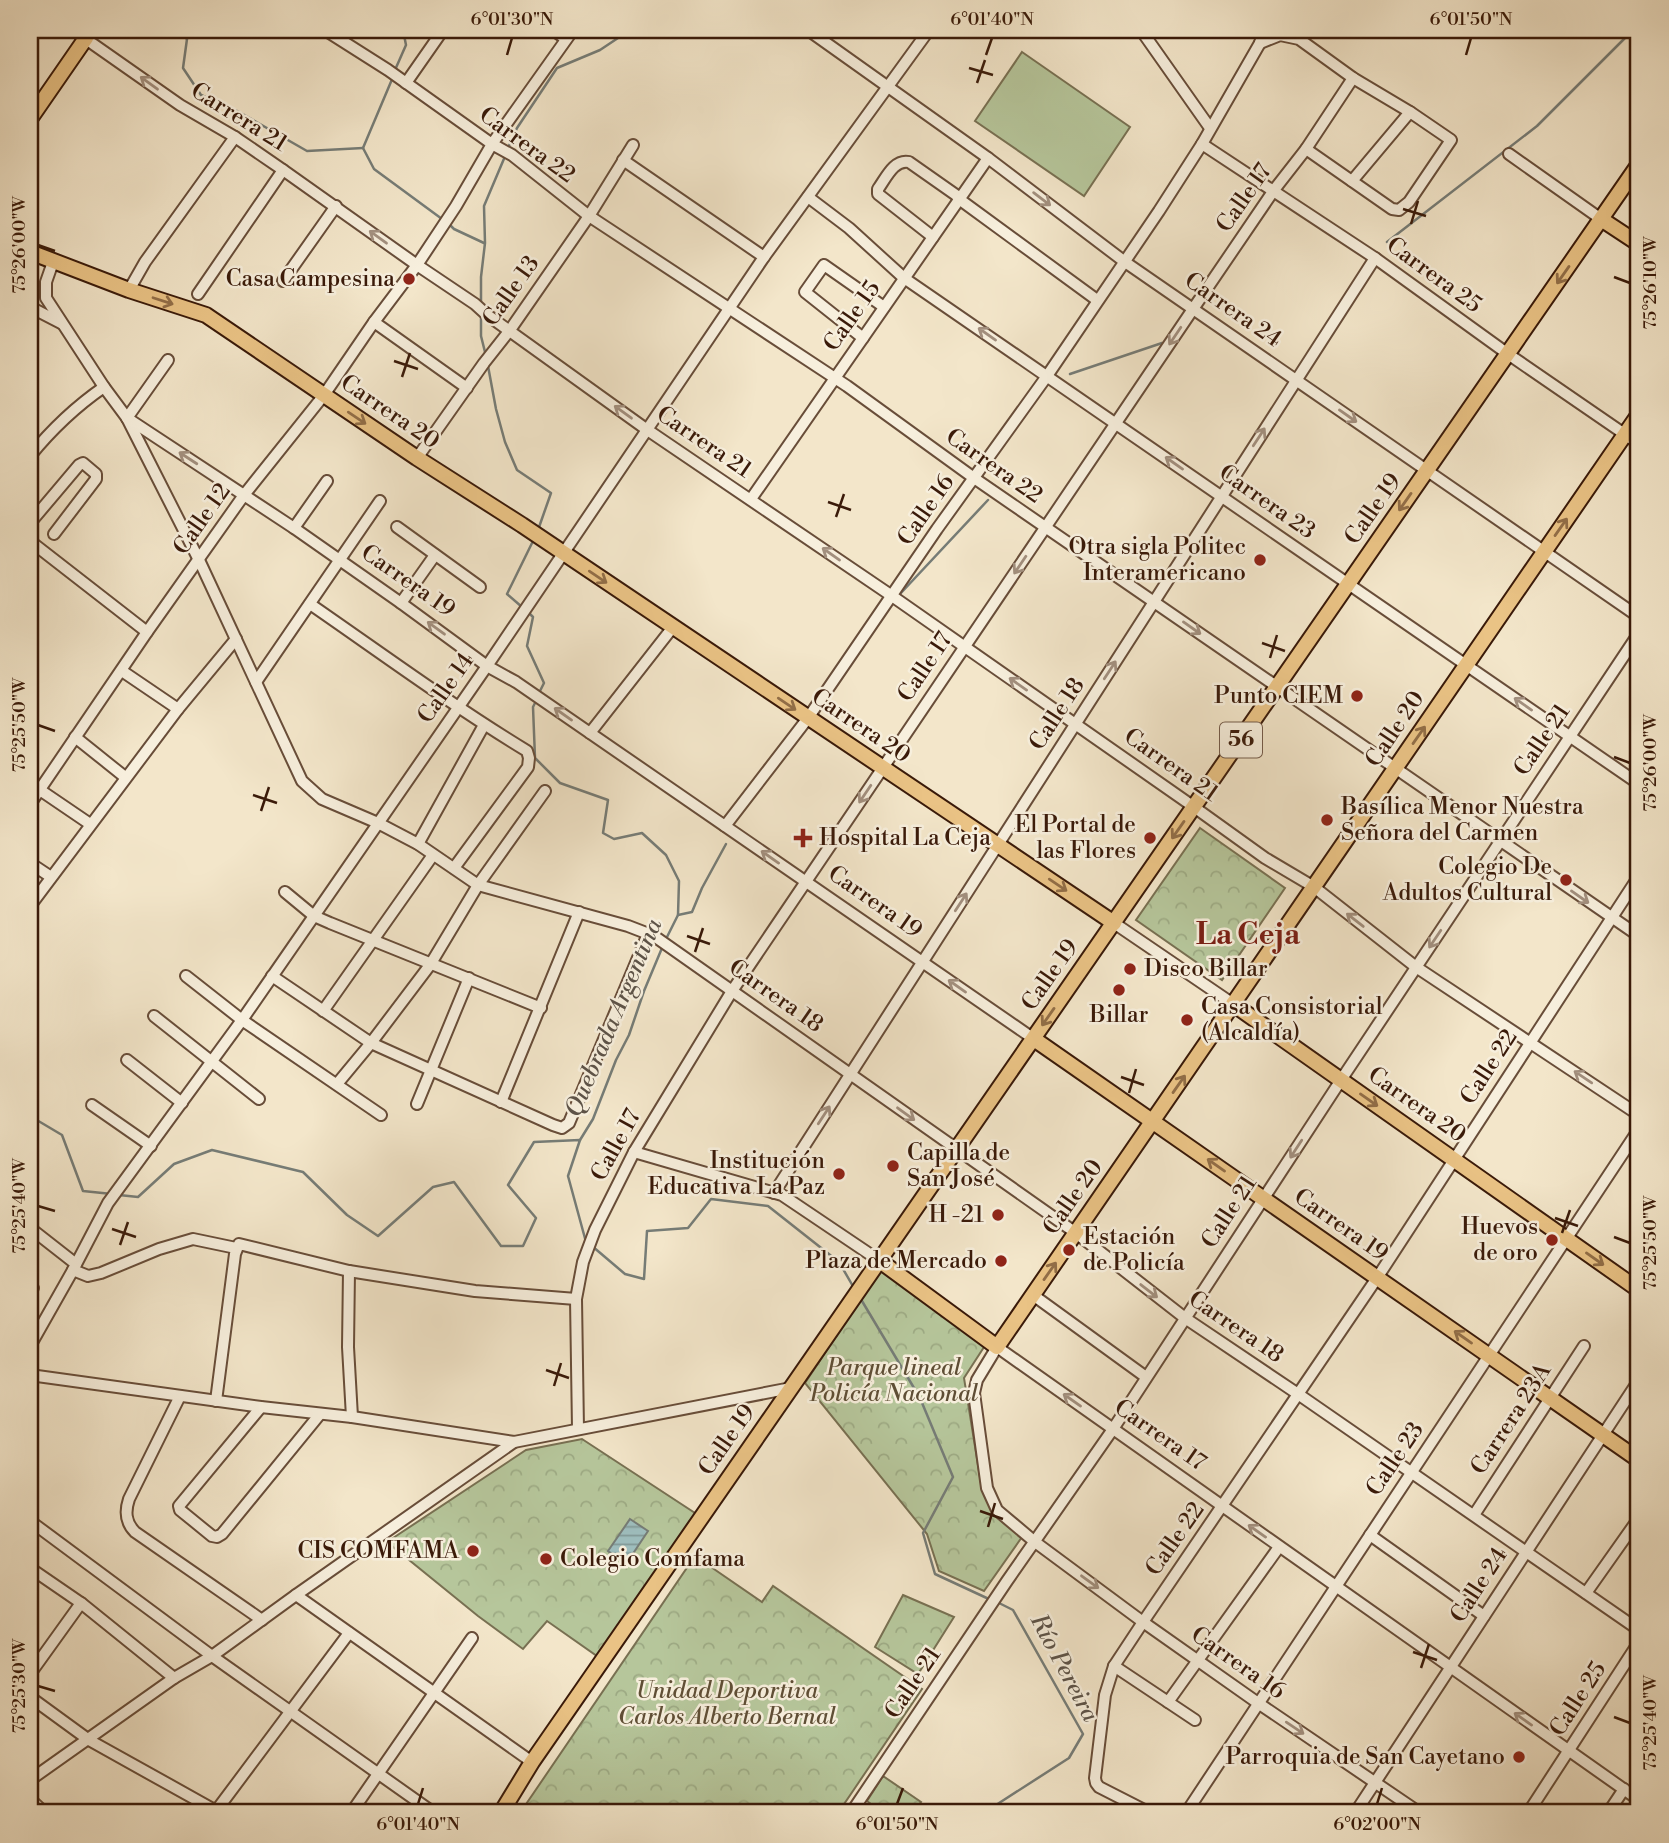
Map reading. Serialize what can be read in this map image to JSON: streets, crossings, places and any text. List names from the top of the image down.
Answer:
{
  "streets": {
    "main road": [
      "Carrera 20",
      "Calle 19",
      "Carrera 19",
      "Calle 20",
      "56",
      "Carrera 17"
    ],
    "street": [
      "Carrera 21",
      "Carrera 22",
      "Calle 17",
      "Carrera 25",
      "Calle 13",
      "Carrera 24",
      "Calle 15",
      "Carrera 23",
      "Calle 16",
      "Calle 12",
      "Calle 14",
      "Calle 18",
      "Calle 21",
      "Carrera 18",
      "Calle 22",
      "Carrera 23A",
      "Calle 23",
      "Calle 24",
      "Carrera 16",
      "Calle 25"
    ]
  },
  "crossings": [
    ["Carrera 21", "Calle 17"],
    ["Carrera 21", "Calle 13"],
    ["Carrera 21", "Calle 15"],
    ["Carrera 21", "Calle 19"],
    ["Carrera 21", "Calle 16"],
    ["Carrera 21", "Calle 12"],
    ["Carrera 21", "Calle 14"],
    ["Carrera 21", "Calle 18"],
    ["Carrera 21", "Calle 20"],
    ["Carrera 21", "Calle 21"],
    ["Carrera 21", "Calle 22"],
    ["Carrera 22", "Calle 17"],
    ["Carrera 22", "Calle 13"],
    ["Carrera 22", "Calle 15"],
    ["Carrera 22", "Calle 19"],
    ["Carrera 22", "Calle 16"],
    ["Carrera 22", "Calle 12"],
    ["Carrera 22", "Calle 14"],
    ["Carrera 22", "Calle 18"],
    ["Carrera 22", "Calle 20"],
    ["Carrera 22", "Calle 21"],
    ["Carrera 22", "Calle 22"],
    ["Calle 17", "Carrera 25"],
    ["Calle 17", "Carrera 24"],
    ["Calle 17", "Carrera 20"],
    ["Calle 17", "Carrera 23"],
    ["Calle 17", "Carrera 19"],
    ["Calle 17", "Carrera 18"],
    ["Calle 17", "Carrera 17"],
    ["Carrera 25", "Calle 19"],
    ["Carrera 25", "Calle 16"],
    ["Carrera 25", "Calle 18"],
    ["Carrera 25", "Calle 20"],
    ["Calle 13", "Carrera 20"],
    ["Carrera 24", "Calle 15"],
    ["Carrera 24", "Calle 19"],
    ["Carrera 24", "Calle 16"],
    ["Carrera 24", "Calle 14"],
    ["Carrera 24", "Calle 18"],
    ["Carrera 24", "Calle 20"],
    ["Calle 15", "Carrera 23"],
    ["Carrera 20", "Calle 19"],
    ["Carrera 20", "Calle 16"],
    ["Carrera 20", "Calle 12"],
    ["Carrera 20", "Carrera 19"],
    ["Carrera 20", "Calle 14"],
    ["Carrera 20", "Calle 18"],
    ["Carrera 20", "Calle 20"],
    ["Carrera 20", "Calle 21"],
    ["Carrera 20", "Calle 22"],
    ["Carrera 20", "Calle 23"],
    ["Carrera 23", "Calle 19"],
    ["Carrera 23", "Calle 16"],
    ["Carrera 23", "Calle 14"],
    ["Carrera 23", "Calle 18"],
    ["Carrera 23", "Calle 20"],
    ["Carrera 23", "Calle 21"],
    ["Calle 19", "Carrera 19"],
    ["Calle 19", "Carrera 18"],
    ["Calle 19", "Carrera 17"],
    ["Calle 16", "Carrera 19"],
    ["Calle 12", "Carrera 19"],
    ["Carrera 19", "Calle 14"],
    ["Carrera 19", "Calle 18"],
    ["Carrera 19", "Calle 20"],
    ["Carrera 19", "Calle 21"],
    ["Carrera 19", "Calle 22"],
    ["Carrera 19", "Carrera 23A"],
    ["Carrera 19", "Calle 23"],
    ["Carrera 19", "Calle 24"],
    ["Calle 18", "Carrera 18"],
    ["Calle 18", "Carrera 17"],
    ["Calle 20", "Carrera 18"],
    ["Calle 20", "Carrera 17"],
    ["Calle 20", "Carrera 16"],
    ["Calle 21", "Carrera 18"],
    ["Calle 21", "Carrera 17"],
    ["Calle 21", "Carrera 16"],
    ["Carrera 18", "Calle 22"],
    ["Carrera 18", "Carrera 23A"],
    ["Carrera 18", "Calle 23"],
    ["Carrera 18", "Calle 24"],
    ["Calle 22", "Carrera 17"],
    ["Calle 22", "Carrera 16"],
    ["Carrera 17", "Calle 23"],
    ["Carrera 17", "Calle 24"],
    ["Carrera 17", "Carrera 16"],
    ["Carrera 17", "Calle 25"],
    ["Calle 23", "Carrera 16"],
    ["Calle 24", "Carrera 16"]
  ],
  "one_way": [
    "Carrera 21",
    "Carrera 20",
    "Carrera 23",
    "Carrera 19",
    "Calle 18",
    "Calle 20",
    "Carrera 16"
  ],
  "districts": ["La Ceja"],
  "water": ["Quebrada Argentina", "Río Pereira"],
  "parks": ["Parque lineal Policía Nacional", "Unidad Deportiva Carlos Alberto Bernal"],
  "places": {
    "other": [
      "Casa Campesina",
      "Otra sigla Politec Interamericano",
      "Punto CIEM",
      "Basílica Menor Nuestra Señora del Carmen",
      "El Portal de las Flores",
      "Colegio De Adultos Cultural",
      "Disco Billar",
      "Billar",
      "Casa Consistorial (Alcaldía)",
      "Capilla de San José",
      "Institución Educativa La Paz",
      "H -21",
      "Huevos de oro",
      "Estación de Policía",
      "Plaza de Mercado",
      "CIS COMFAMA",
      "Colegio Comfama",
      "Parroquia de San Cayetano"
    ],
    "health": ["Hospital La Ceja"]
  },
  "coordinates": [
    "6°01'30\"N",
    "6°01'40\"N",
    "6°01'50\"N",
    "75°26'00\"W",
    "75°26'10\"W",
    "75°25'50\"W",
    "75°25'40\"W",
    "75°25'30\"W",
    "6°02'00\"N"
  ]
}
